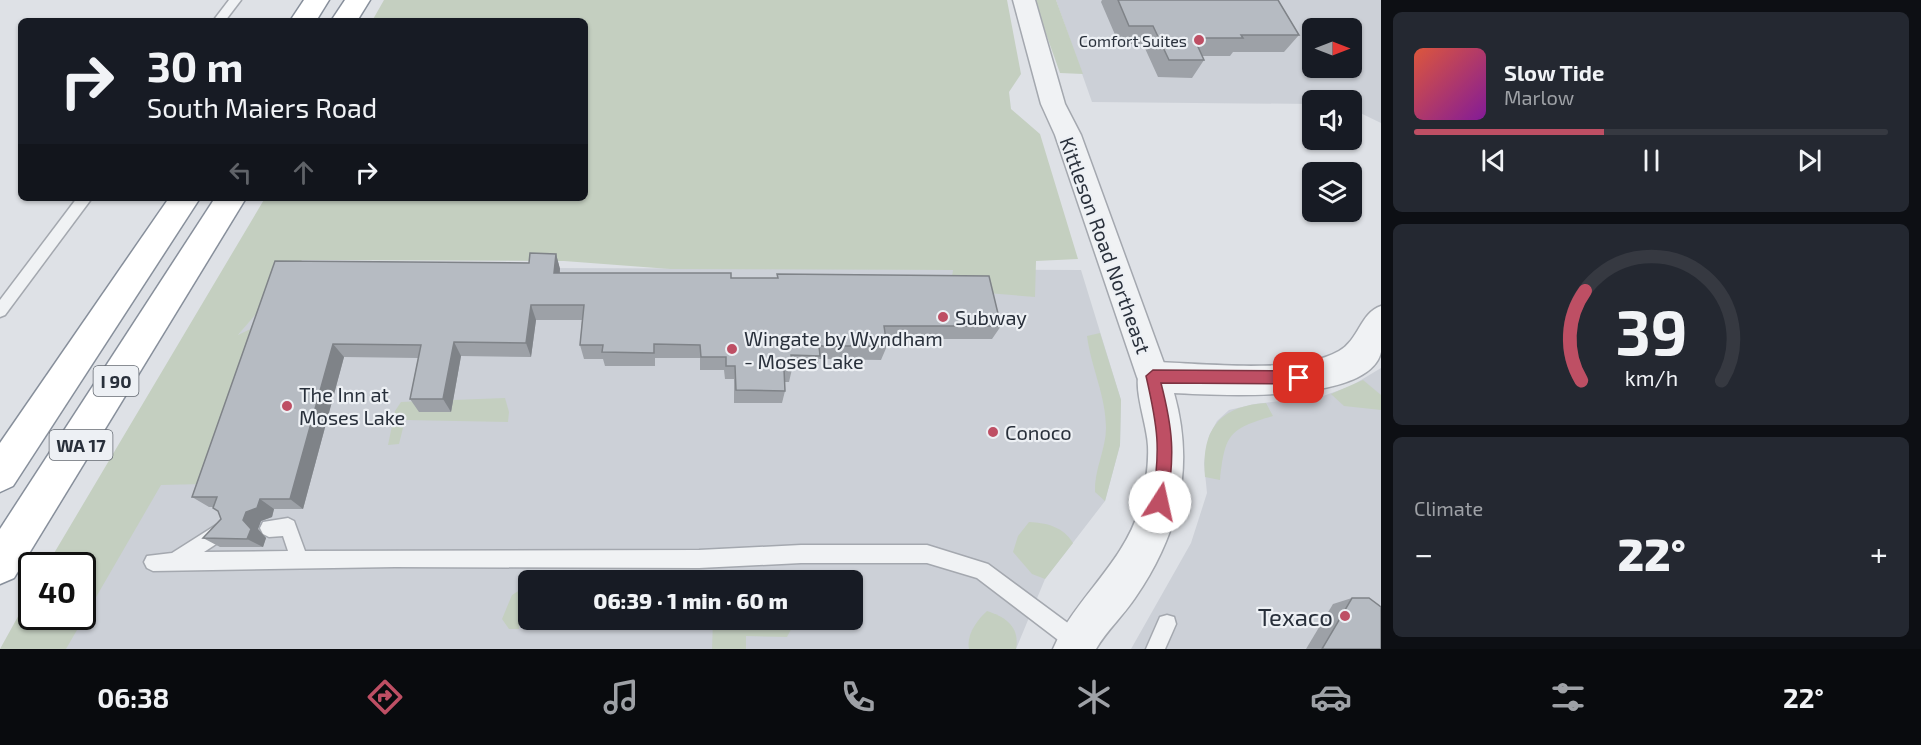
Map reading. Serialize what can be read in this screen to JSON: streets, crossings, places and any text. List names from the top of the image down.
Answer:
{
  "streets": {
    "highway": ["I 90", "WA 17"],
    "street": ["Kittleson Road Northeast"]
  },
  "crossings": [
    ["I 90", "WA 17"]
  ],
  "places": [
    "Comfort Suites",
    "Subway",
    "Wingate by Wyndham - Moses Lake",
    "The Inn at Moses Lake",
    "Conoco",
    "Texaco"
  ],
  "north": "right",
  "page": {
    "turn": ["30 m", "South Maiers Road"],
    "song": ["Slow Tide", "Marlow"],
    "tile": "Climate",
    "heat": ["−", "22°", "+"],
    "limit": "40",
    "trip": "06:39 · 1 min · 60 m",
    "tabs": ["06:38", "22°"],
    "gauge": ["39", "km/h"]
  }
}
